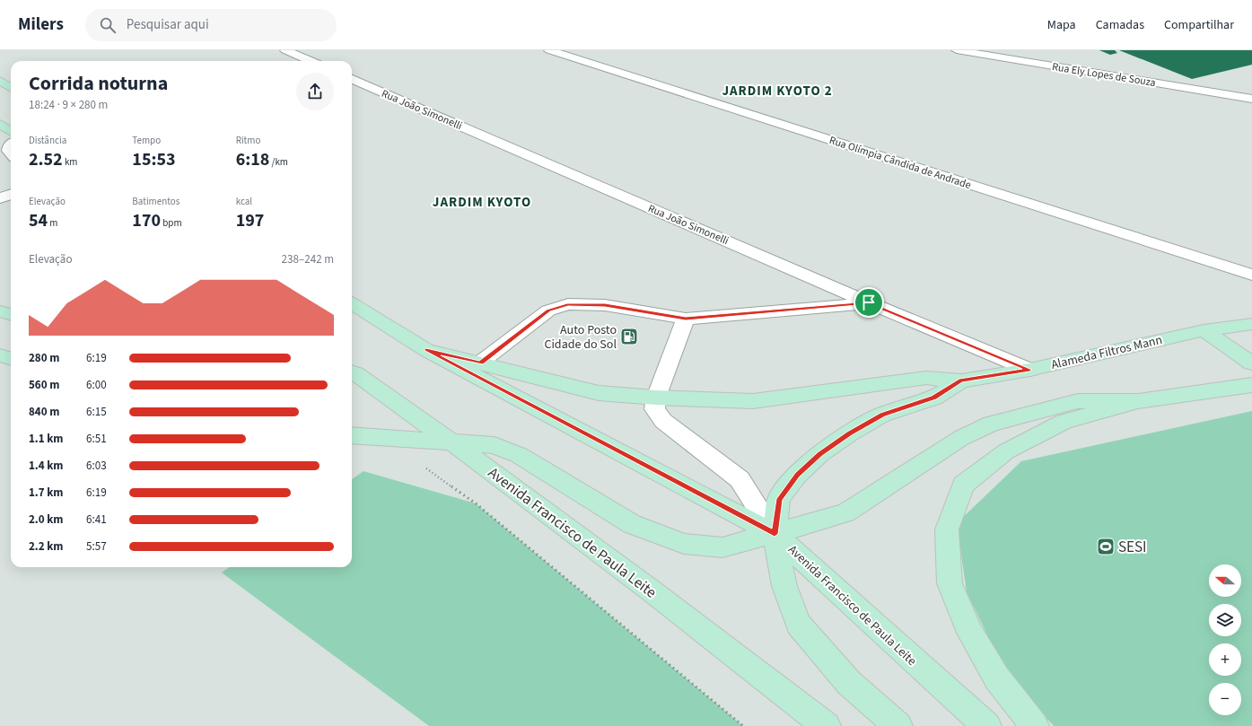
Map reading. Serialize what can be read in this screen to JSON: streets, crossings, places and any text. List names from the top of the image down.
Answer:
{
  "streets": {
    "main road": ["Alameda Filtros Mann", "Avenida Francisco de Paula Leite"],
    "street": ["Rua Ely Lopes de Souza", "Rua João Simonelli", "Rua Olímpia Cândida de Andrade"]
  },
  "crossings": [
    ["Rua João Simonelli", "Alameda Filtros Mann"]
  ],
  "districts": ["JARDIM KYOTO 2", "JARDIM KYOTO"],
  "places": {
    "fuel station": ["Auto Posto Cidade do Sol"],
    "sports": ["SESI"]
  },
  "north": "left",
  "page": {
    "header": "Milers",
    "search": "Pesquisar aqui",
    "nav": ["Mapa", "Camadas", "Compartilhar"],
    "heading": ["Corrida noturna", "18:24 · 9 × 280 m"],
    "stats": [
      ["Distância", "2.52 km"],
      ["Tempo", "15:53"],
      ["Ritmo", "6:18 /km"],
      ["Elevação", "54 m"],
      ["Batimentos", "170 bpm"],
      ["kcal", "197"]
    ],
    "chart": ["Elevação", "238–242 m"],
    "list": [
      {
        "name": "280 m",
        "note": "6:19"
      },
      {
        "name": "560 m",
        "note": "6:00"
      },
      {
        "name": "840 m",
        "note": "6:15"
      },
      {
        "name": "1.1 km",
        "note": "6:51"
      },
      {
        "name": "1.4 km",
        "note": "6:03"
      },
      {
        "name": "1.7 km",
        "note": "6:19"
      },
      {
        "name": "2.0 km",
        "note": "6:41"
      },
      {
        "name": "2.2 km",
        "note": "5:57"
      }
    ],
    "map_buttons": ["+", "−"]
  }
}
